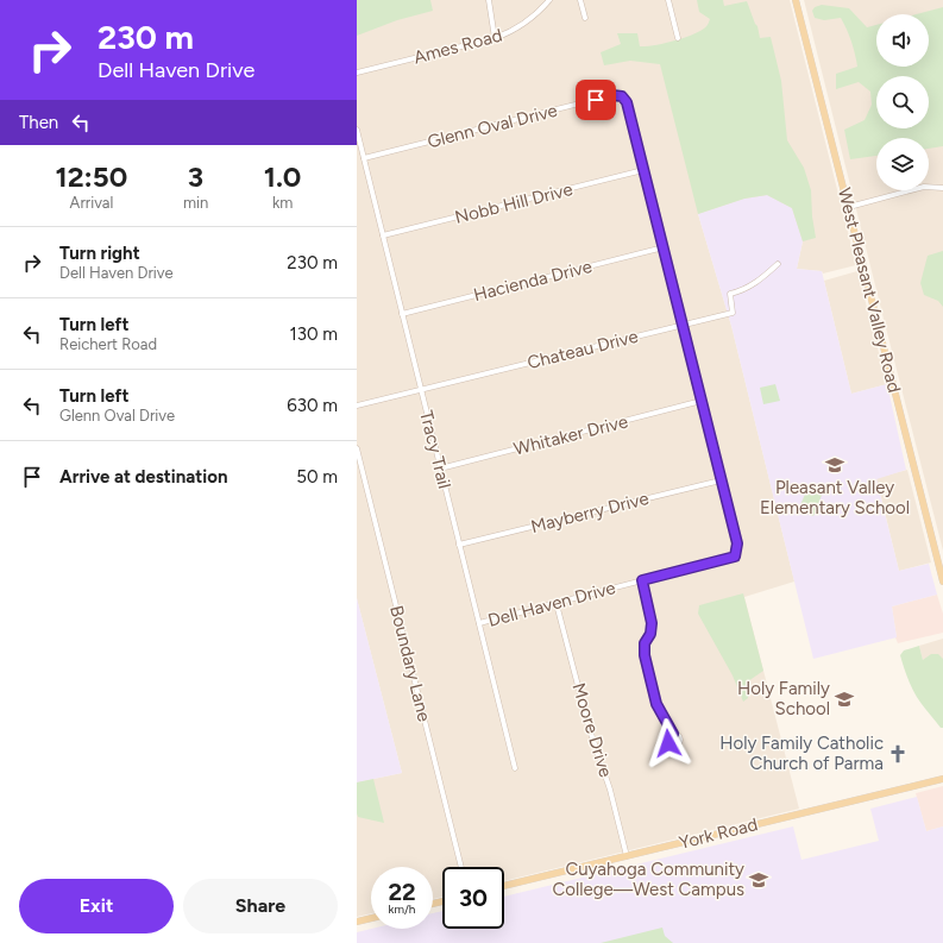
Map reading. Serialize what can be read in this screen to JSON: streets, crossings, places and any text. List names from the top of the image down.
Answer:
{
  "streets": {
    "main road": ["West Pleasant Valley Road", "York Road"],
    "street": [
      "Ames Road",
      "Glenn Oval Drive",
      "Nobb Hill Drive",
      "Hacienda Drive",
      "Chateau Drive",
      "Whitaker Drive",
      "Tracy Trail",
      "Mayberry Drive",
      "Dell Haven Drive",
      "Boundary Lane",
      "Moore Drive"
    ]
  },
  "crossings": [
    ["Glenn Oval Drive", "Nobb Hill Drive"],
    ["Glenn Oval Drive", "Tracy Trail"],
    ["Nobb Hill Drive", "Tracy Trail"],
    ["Hacienda Drive", "Tracy Trail"],
    ["Chateau Drive", "Tracy Trail"],
    ["Whitaker Drive", "Tracy Trail"],
    ["Tracy Trail", "Mayberry Drive"],
    ["Tracy Trail", "Dell Haven Drive"],
    ["Mayberry Drive", "Dell Haven Drive"],
    ["Dell Haven Drive", "Moore Drive"],
    ["Moore Drive", "York Road"]
  ],
  "places": {
    "school or university": ["Pleasant Valley Elementary School", "Holy Family School", "Cuyahoga Community College—West Campus"],
    "church": ["Holy Family Catholic Church of Parma"]
  },
  "page": {
    "turn": ["230 m", "Dell Haven Drive"],
    "then": "Then",
    "eta": [
      "12:50",
      "Arrival",
      "3",
      "min",
      "1.0",
      "km"
    ],
    "list": [
      {
        "name": "Turn right",
        "note": "Dell Haven Drive",
        "value": "230 m"
      },
      {
        "name": "Turn left",
        "note": "Reichert Road",
        "value": "130 m"
      },
      {
        "name": "Turn left",
        "note": "Glenn Oval Drive",
        "value": "630 m"
      },
      {
        "name": "Arrive at destination",
        "value": "50 m"
      }
    ],
    "speed": "22 km/h",
    "limit": "30",
    "buttons": ["Exit", "Share"]
  }
}
